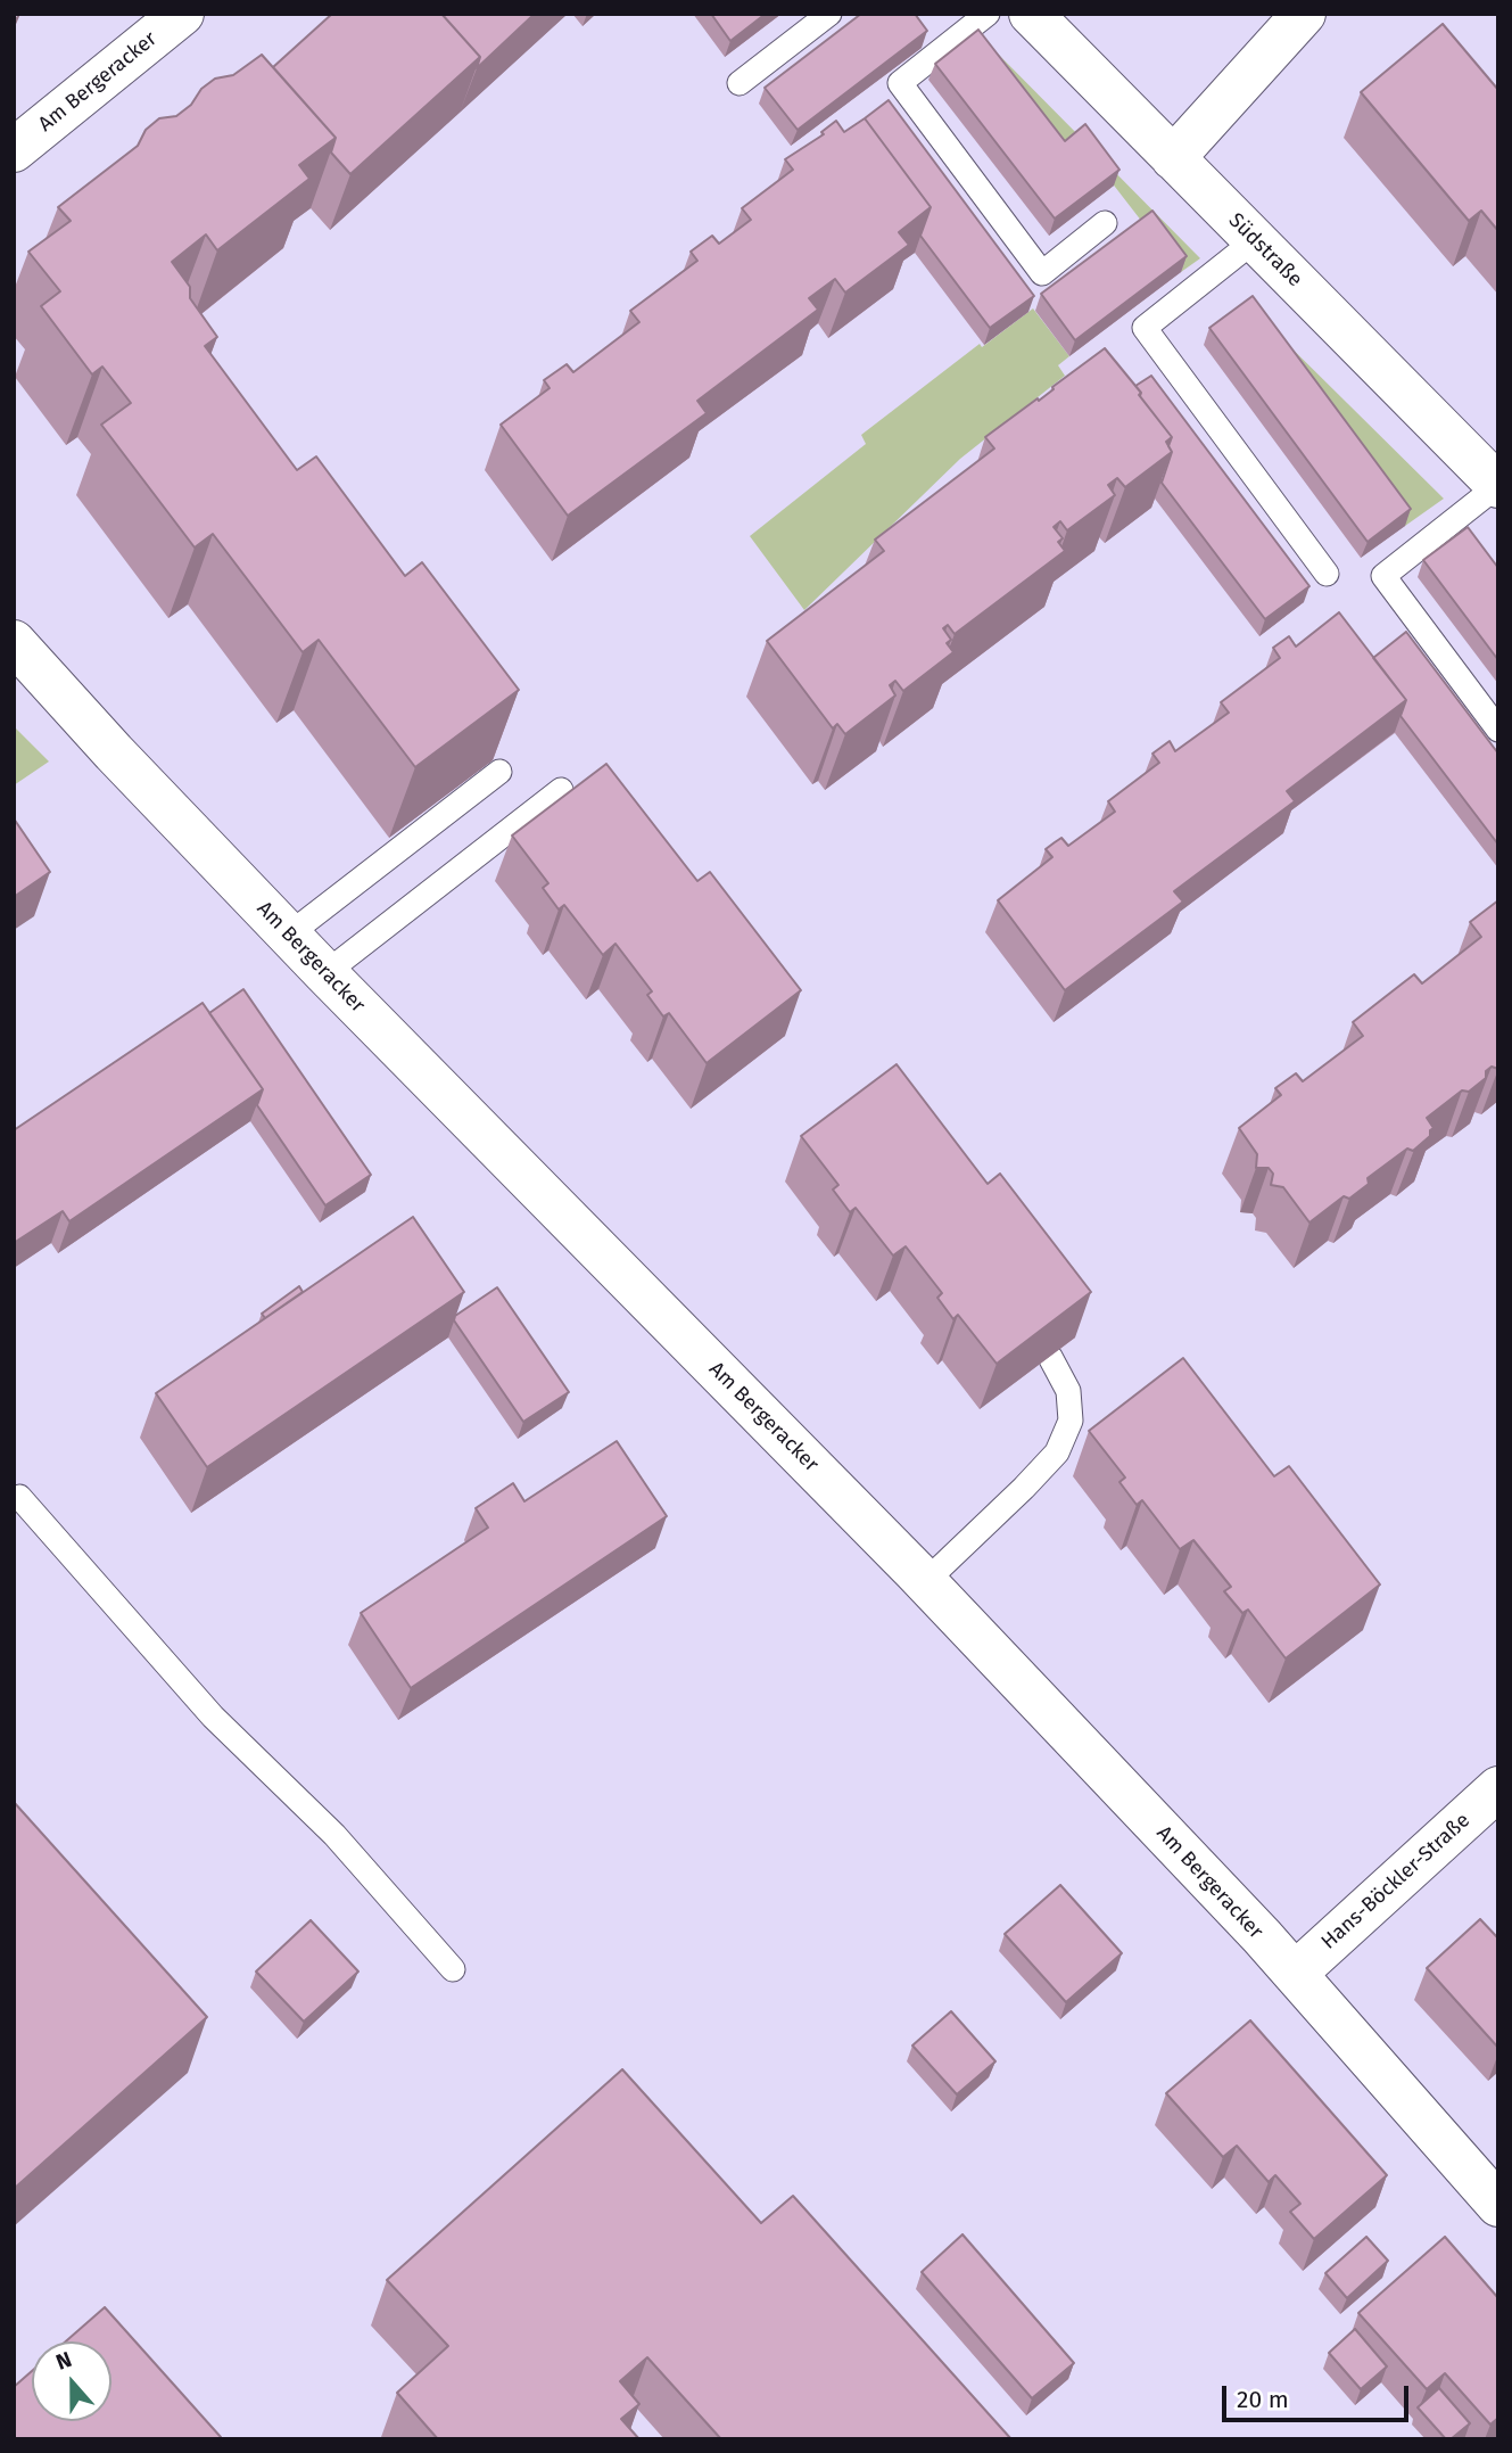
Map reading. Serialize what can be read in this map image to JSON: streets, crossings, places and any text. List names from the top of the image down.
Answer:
{
  "streets": {
    "street": ["Am Bergeracker", "Südstraße", "Hans-Böckler-Straße"]
  },
  "crossings": [
    ["Am Bergeracker", "Hans-Böckler-Straße"]
  ],
  "scale_bar": "20 m",
  "north": "top"
}
